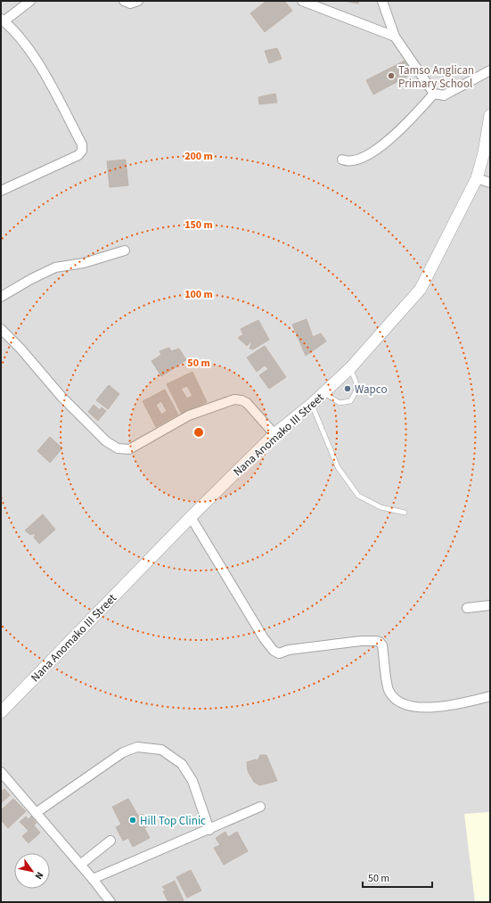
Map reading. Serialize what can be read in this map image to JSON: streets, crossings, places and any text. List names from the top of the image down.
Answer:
{
  "streets": {
    "street": ["Nana Anomako III Street"]
  },
  "places": ["Tamso Anglican Primary School", "Wapco", "Hill Top Clinic"],
  "scale_bar": "50 m",
  "north": "bottom right",
  "rings": [
    "200 m",
    "150 m",
    "100 m",
    "50 m"
  ]
}
